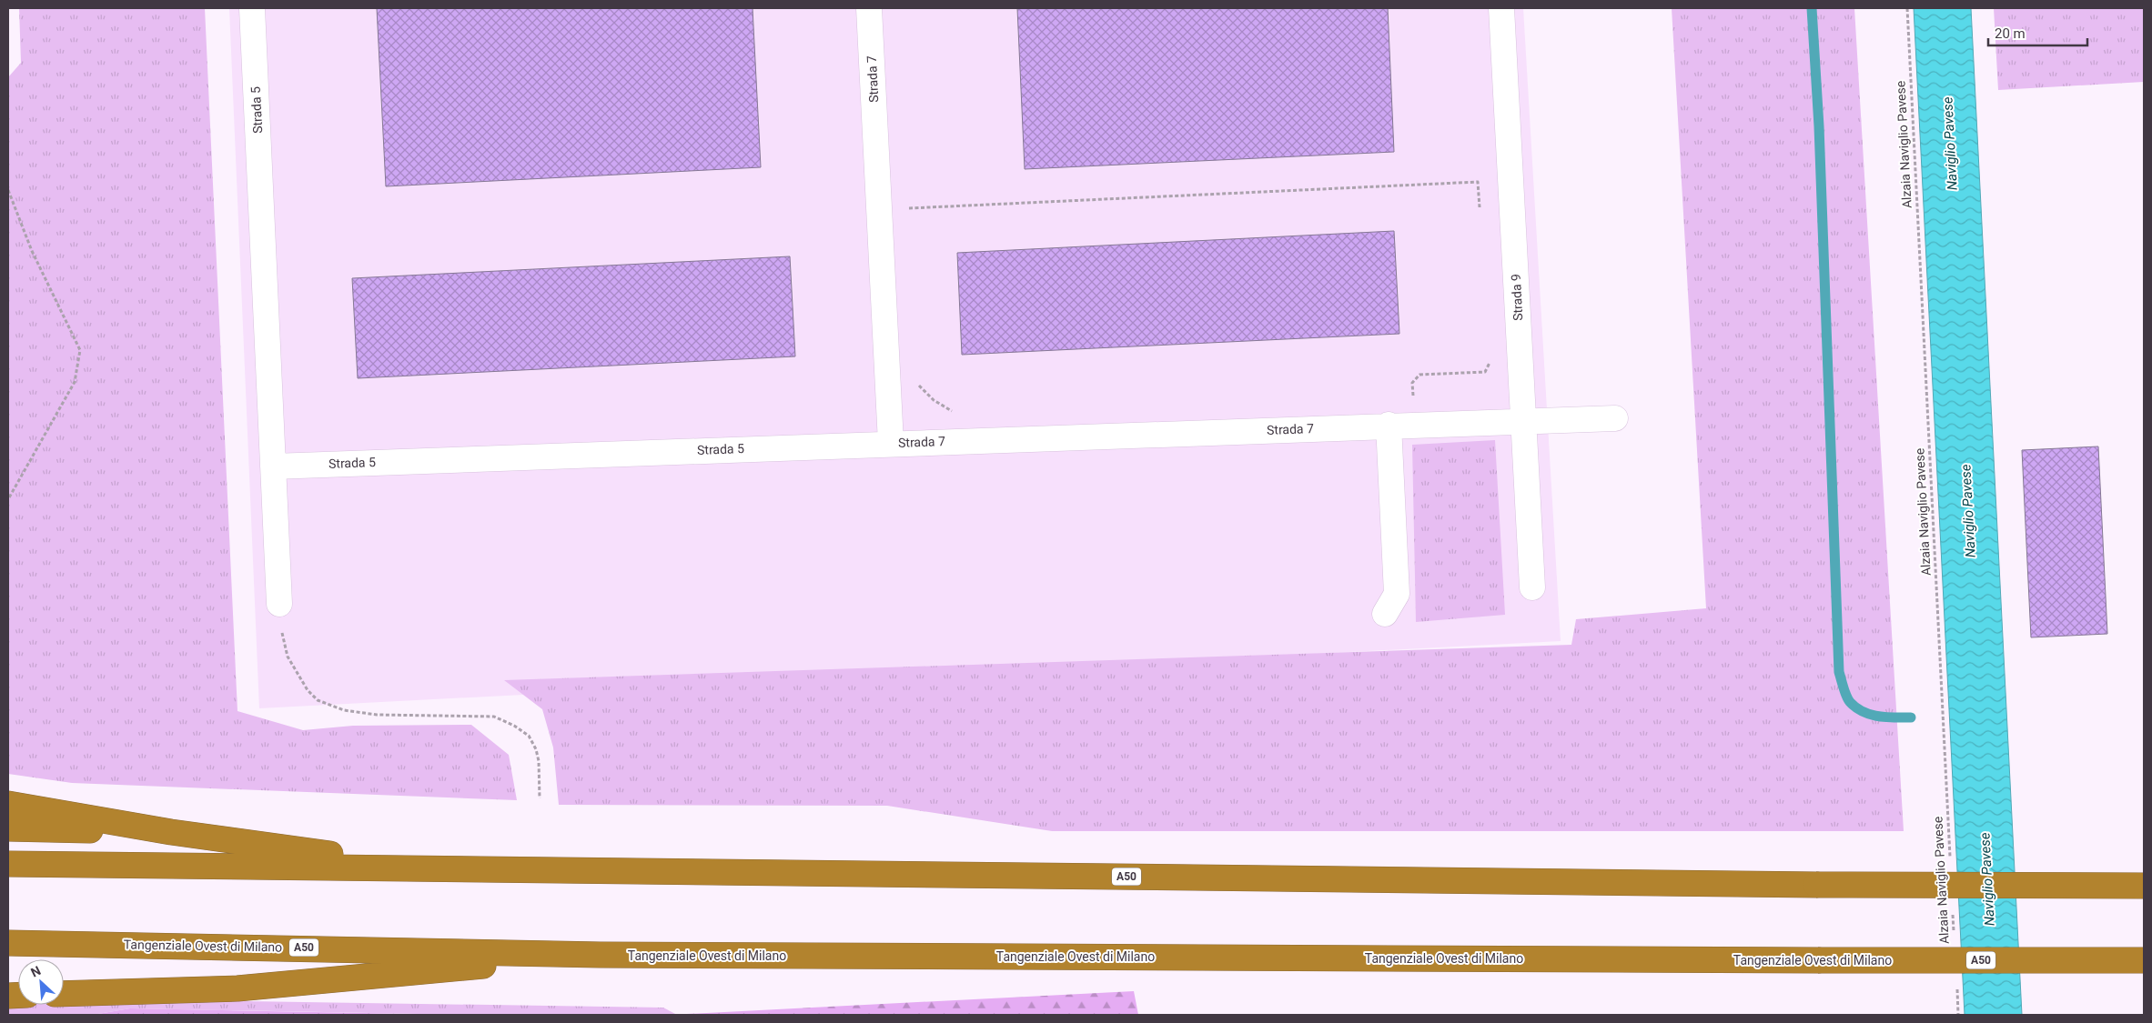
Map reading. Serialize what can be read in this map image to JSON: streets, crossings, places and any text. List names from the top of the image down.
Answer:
{
  "streets": {
    "highway": ["A50", "Tangenziale Ovest di Milano"],
    "lane": ["Strada 7", "Strada 5", "Strada 9"],
    "path": ["Alzaia Naviglio Pavese"]
  },
  "crossings": [
    ["Strada 7", "Strada 5"],
    ["Strada 7", "Strada 9"]
  ],
  "water": ["Naviglio Pavese"],
  "scale_bar": "20 m",
  "north": "top left"
}
